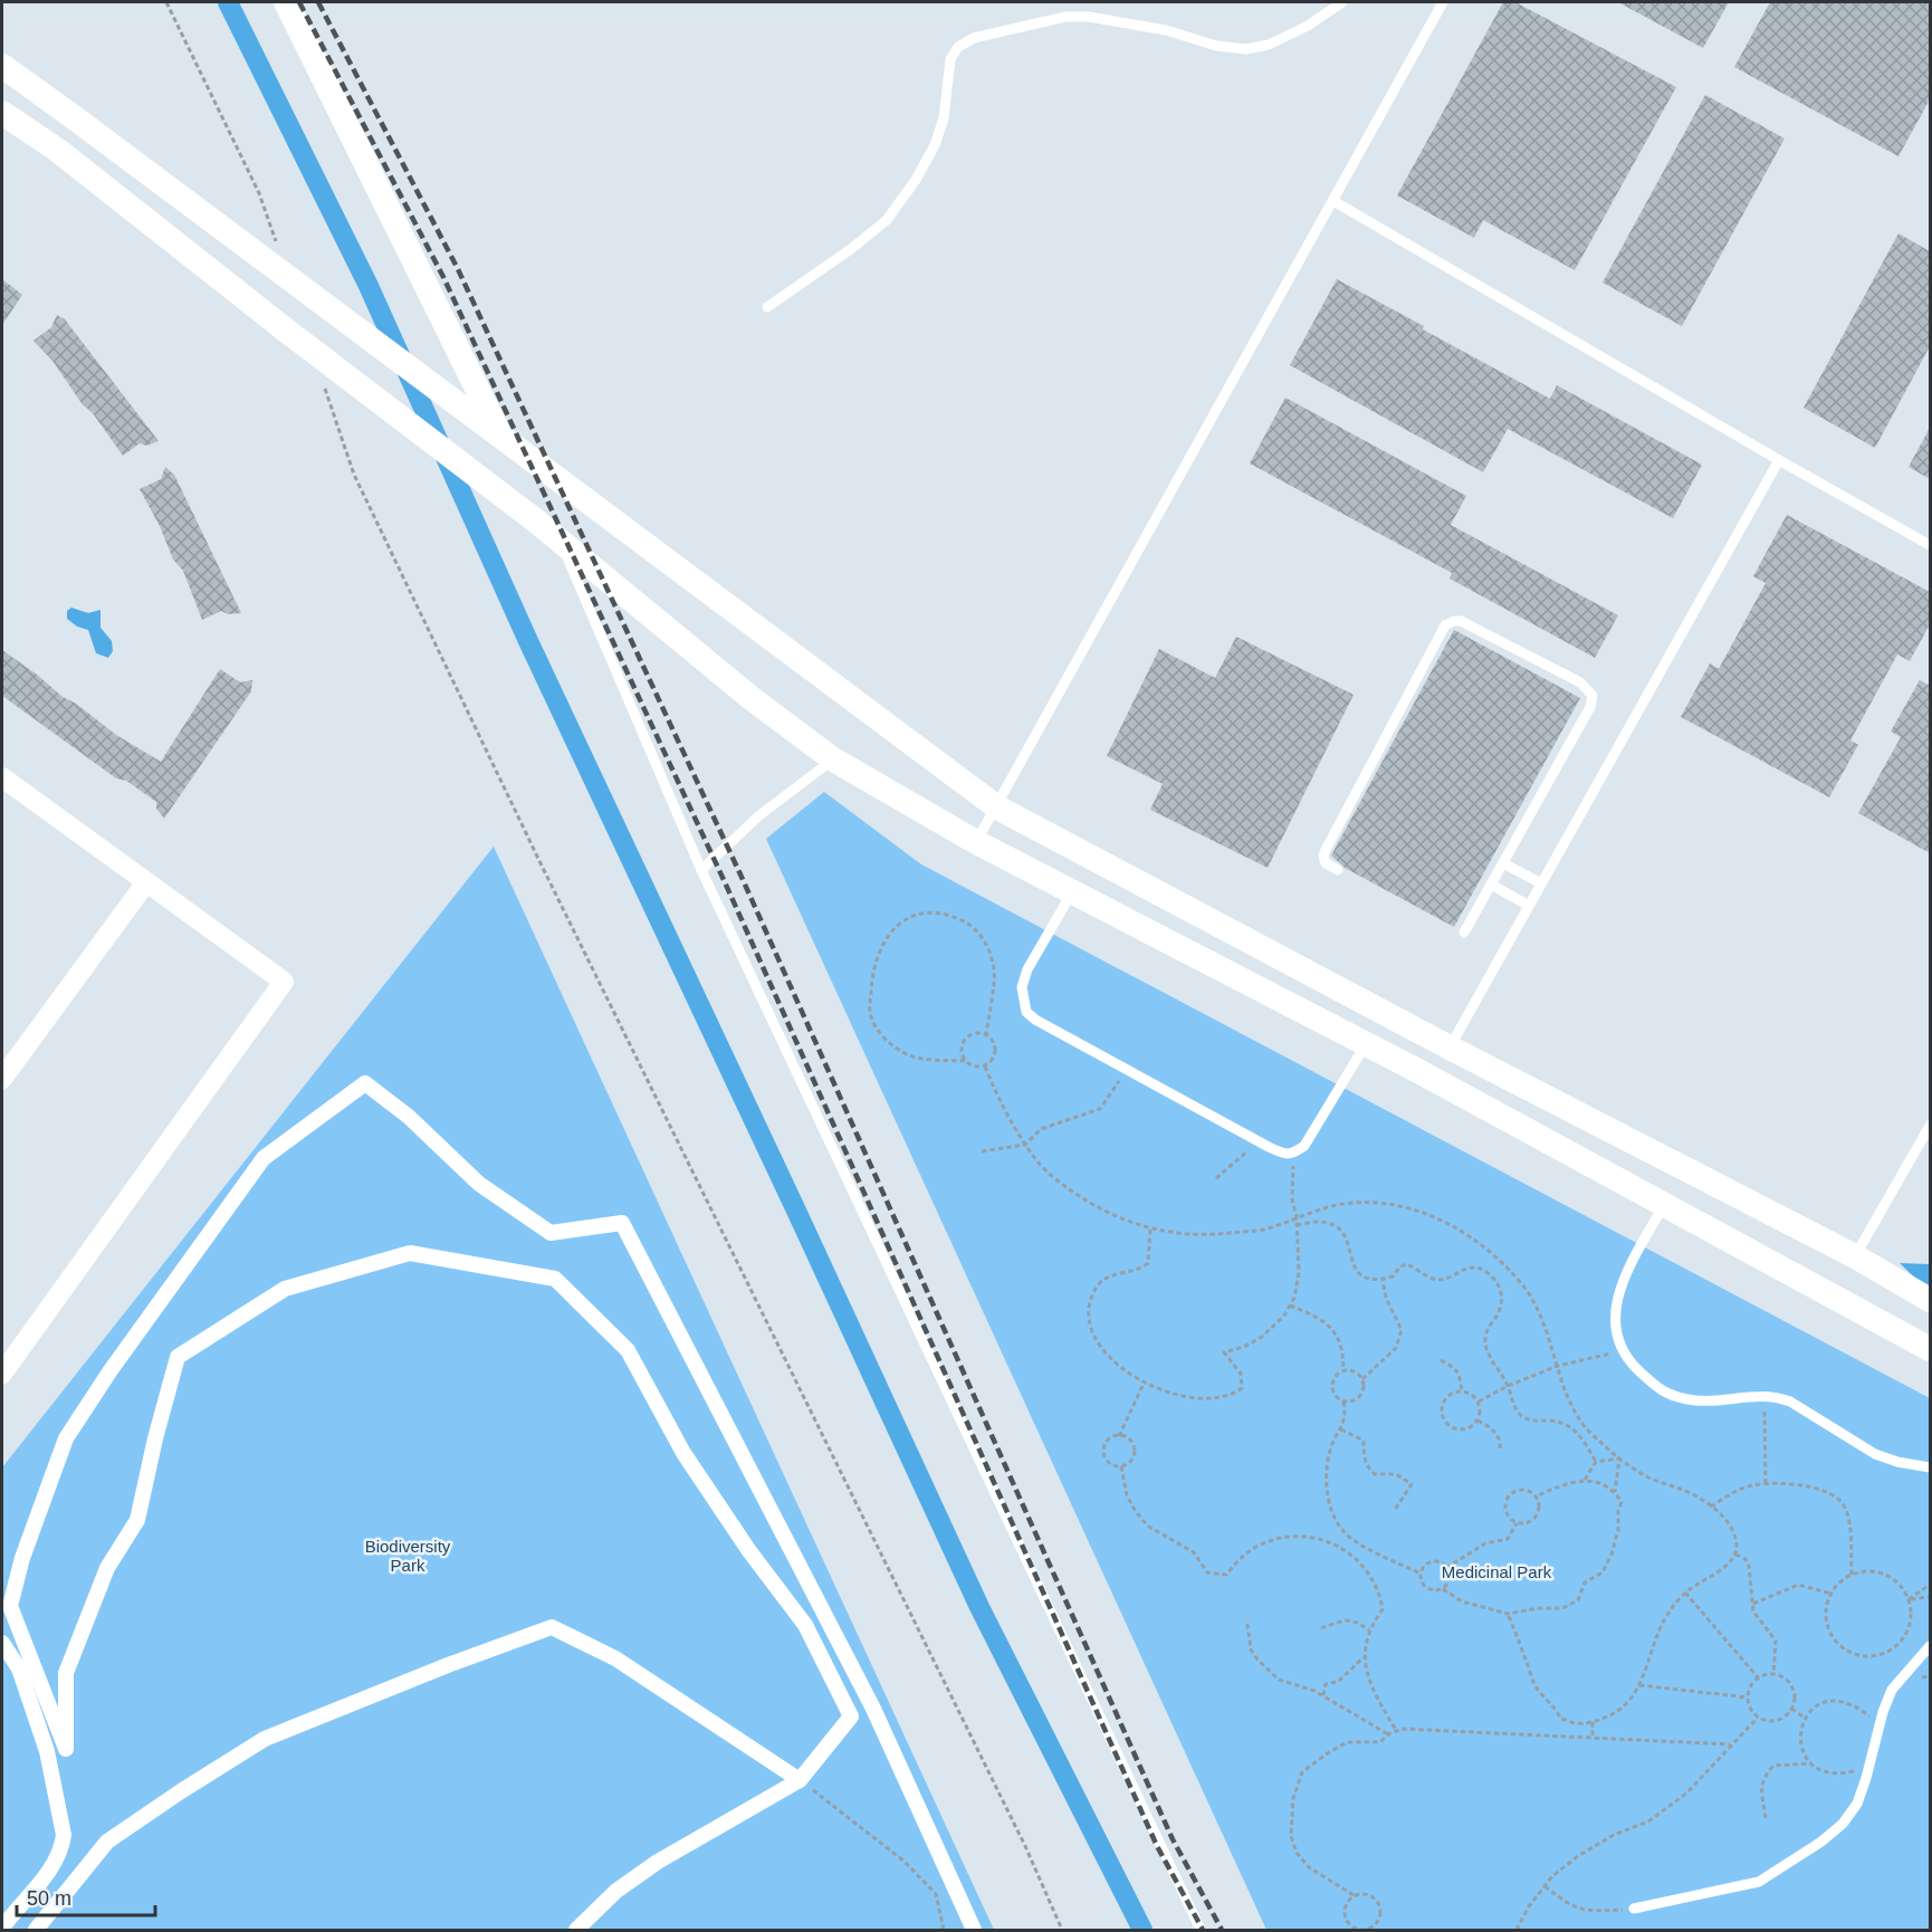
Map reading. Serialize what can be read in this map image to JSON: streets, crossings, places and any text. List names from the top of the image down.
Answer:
{
  "parks": ["Biodiversity Park", "Medicinal Park"],
  "scale_bar": "50 m"
}
